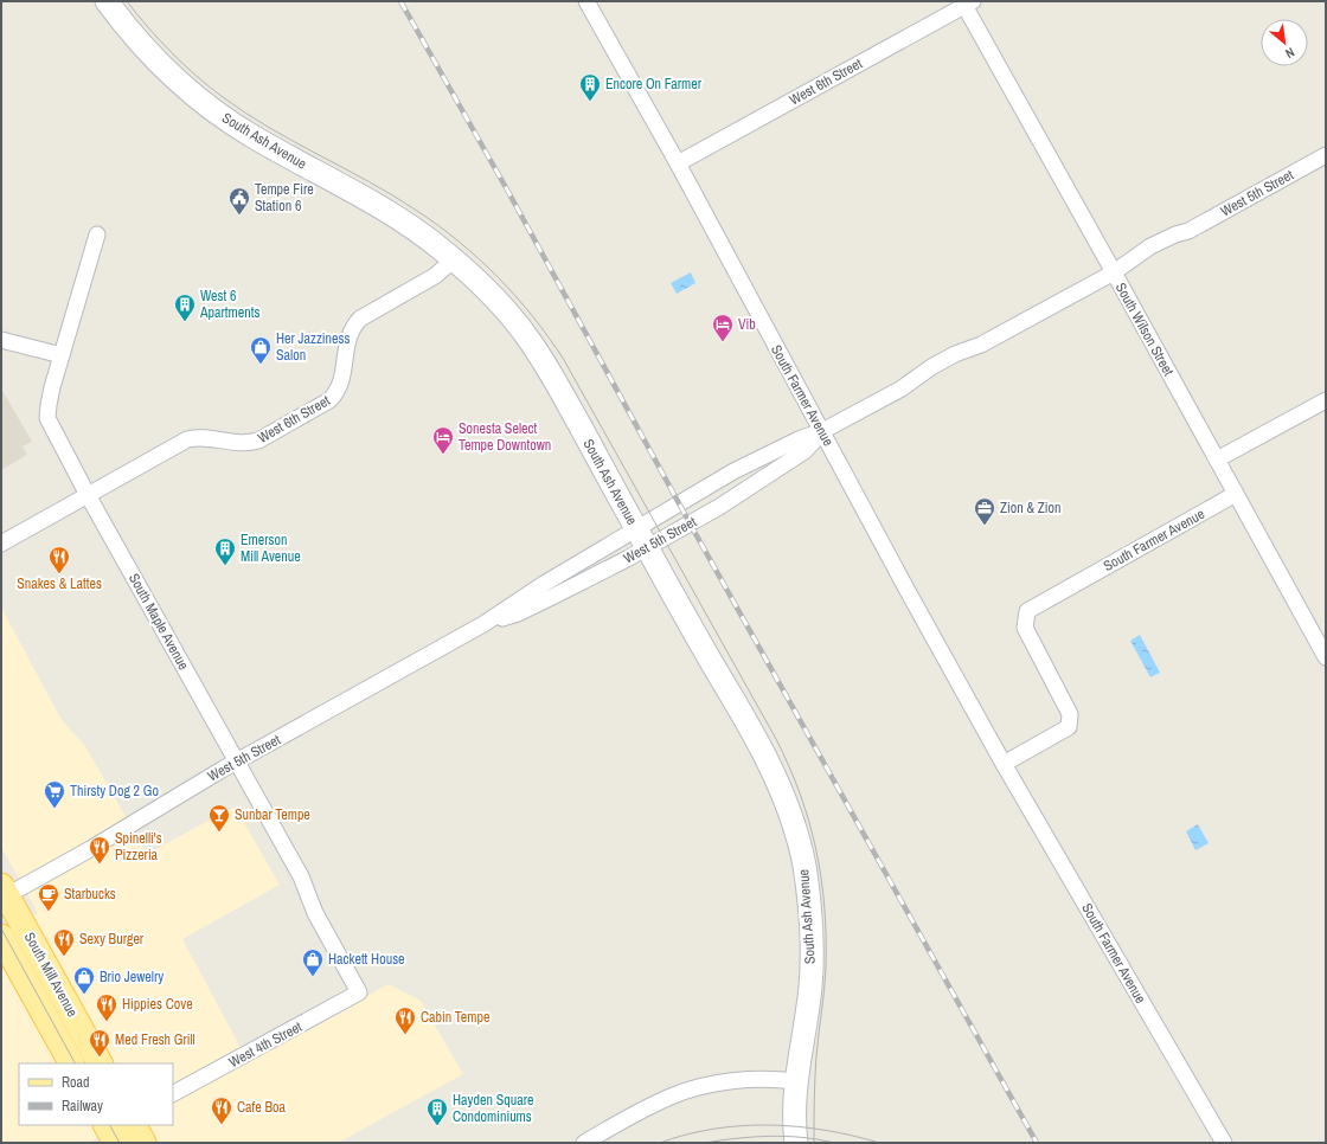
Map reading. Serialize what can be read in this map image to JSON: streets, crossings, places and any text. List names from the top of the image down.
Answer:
{
  "streets": {
    "main road": ["South Mill Avenue"],
    "street": [
      "West 6th Street",
      "South Ash Avenue",
      "West 5th Street",
      "South Wilson Street",
      "South Farmer Avenue",
      "South Maple Avenue",
      "West 4th Street"
    ]
  },
  "crossings": [
    ["West 6th Street", "South Ash Avenue"],
    ["West 6th Street", "South Wilson Street"],
    ["West 6th Street", "South Farmer Avenue"],
    ["West 6th Street", "South Maple Avenue"],
    ["South Ash Avenue", "West 5th Street"],
    ["West 5th Street", "South Wilson Street"],
    ["West 5th Street", "South Farmer Avenue"],
    ["West 5th Street", "South Maple Avenue"],
    ["West 5th Street", "South Mill Avenue"],
    ["South Wilson Street", "South Farmer Avenue"],
    ["South Maple Avenue", "West 4th Street"]
  ],
  "places": {
    "building": [
      "Encore On Farmer",
      "West 6 Apartments",
      "Emerson Mill Avenue",
      "Hayden Square Condominiums"
    ],
    "public building": ["Tempe Fire Station 6"],
    "hotel": ["Vib", "Sonesta Select Tempe Downtown"],
    "shop": ["Her Jazziness Salon", "Hackett House", "Brio Jewelry"],
    "office": ["Zion & Zion"],
    "restaurant": [
      "Snakes & Lattes",
      "Spinelli's Pizzeria",
      "Sexy Burger",
      "Hippies Cove",
      "Cabin Tempe",
      "Med Fresh Grill",
      "Cafe Boa"
    ],
    "supermarket": ["Thirsty Dog 2 Go"],
    "bar": ["Sunbar Tempe"],
    "cafe": ["Starbucks"]
  },
  "legend": ["Road", "Railway"],
  "north": "bottom right"
}
